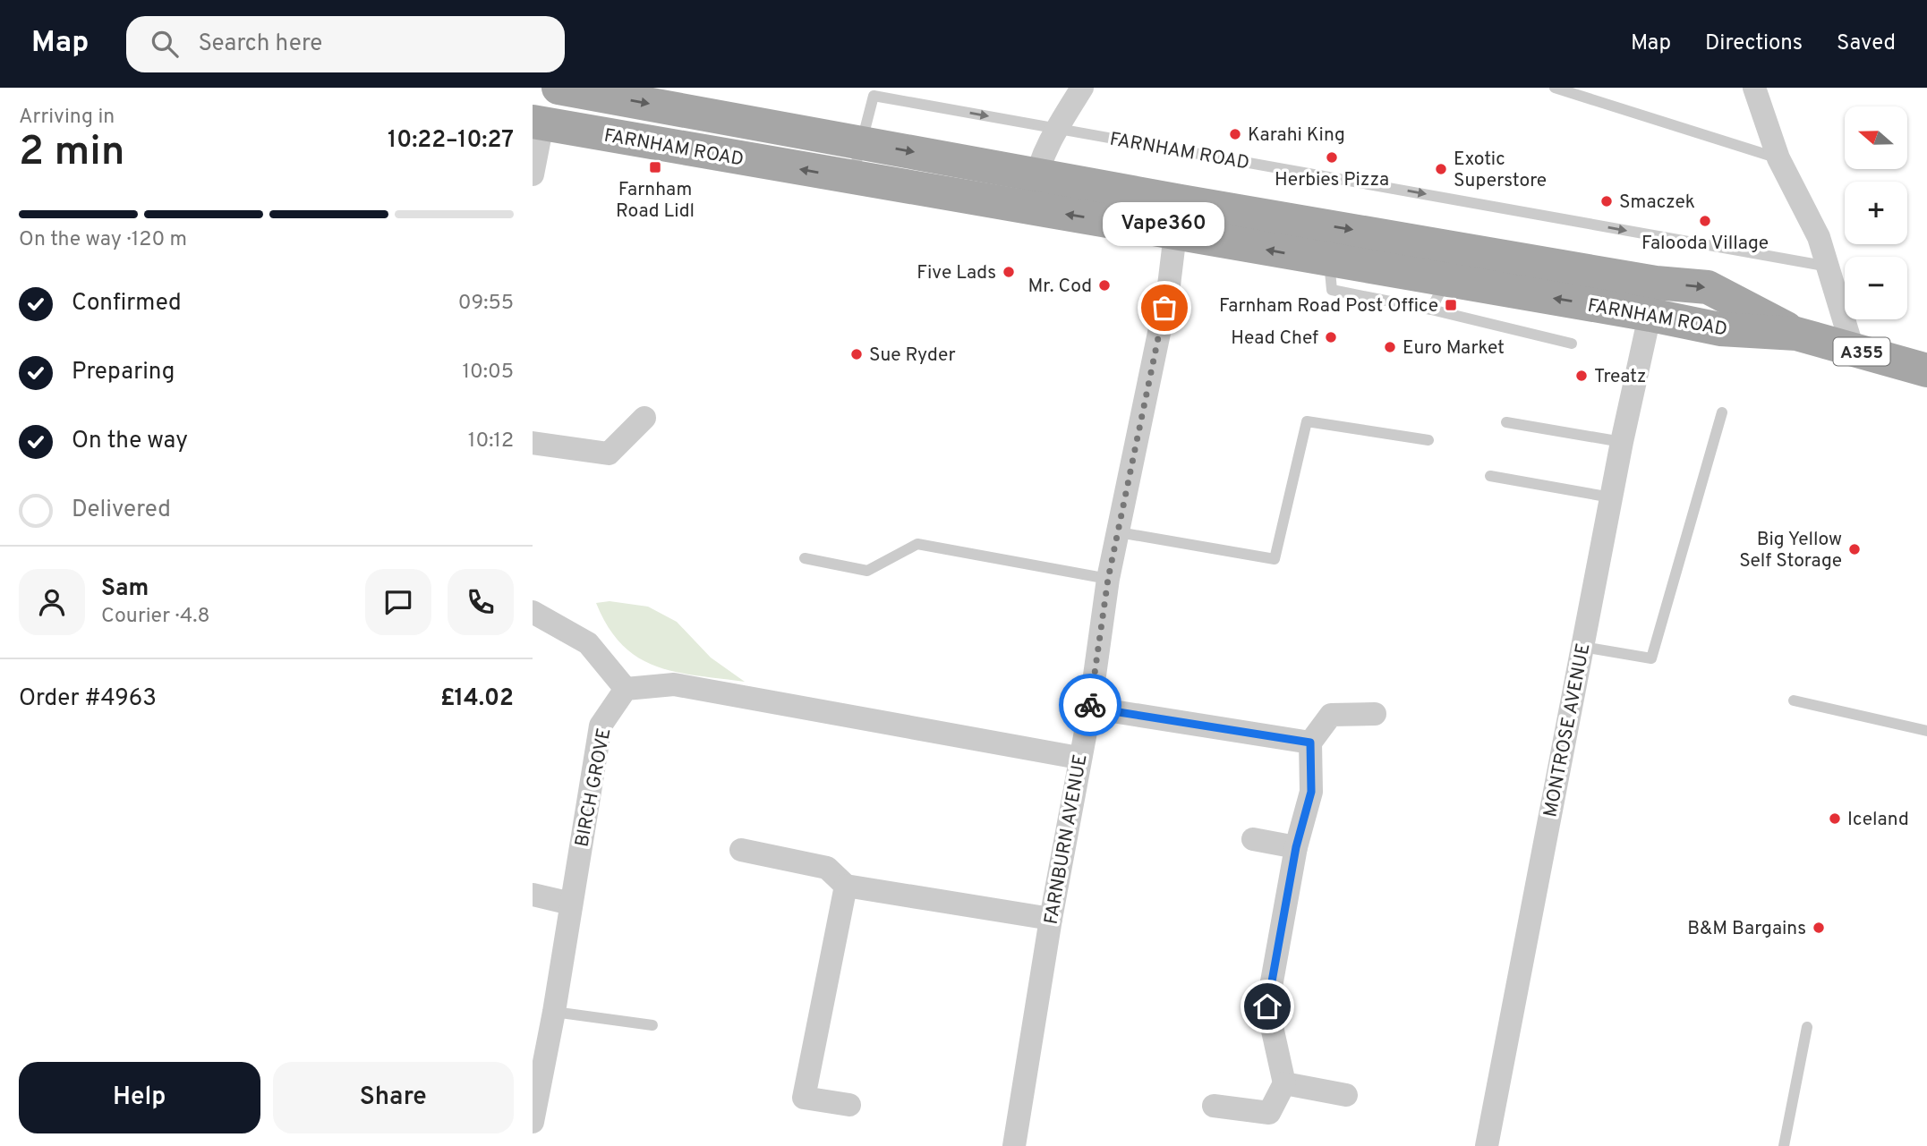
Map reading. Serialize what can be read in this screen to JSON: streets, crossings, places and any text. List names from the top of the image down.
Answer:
{
  "streets": {
    "main road": ["FARNHAM ROAD", "A355"],
    "street": ["MONTROSE AVENUE", "BIRCH GROVE", "FARNBURN AVENUE"]
  },
  "crossings": [
    ["FARNHAM ROAD", "MONTROSE AVENUE"],
    ["FARNHAM ROAD", "FARNBURN AVENUE"]
  ],
  "places": {
    "other": [
      "Karahi King",
      "Herbies Pizza",
      "Exotic Superstore",
      "Smaczek",
      "Falooda Village",
      "Five Lads",
      "Mr. Cod",
      "Vape360",
      "Head Chef",
      "Euro Market",
      "Sue Ryder",
      "Treatz",
      "Big Yellow Self Storage",
      "Iceland",
      "B&M Bargains"
    ],
    "transit": ["Farnham Road Lidl", "Farnham Road Post Office"]
  },
  "north": "left",
  "page": {
    "header": "Map",
    "search": "Search here",
    "nav": ["Map", "Directions", "Saved"],
    "heading": ["2 min", "Arriving in", "10:22–10:27"],
    "panel": [
      "Sam",
      "Courier · 4.8",
      "Order #4963",
      "£14.02"
    ],
    "map_buttons": ["+", "−"],
    "bar": "On the way · 120 m",
    "bubble": "Vape360",
    "list": [
      ["Confirmed", "09:55"],
      ["Preparing", "10:05"],
      ["On the way", "10:12"],
      "Delivered"
    ],
    "buttons": ["Help", "Share"]
  }
}
